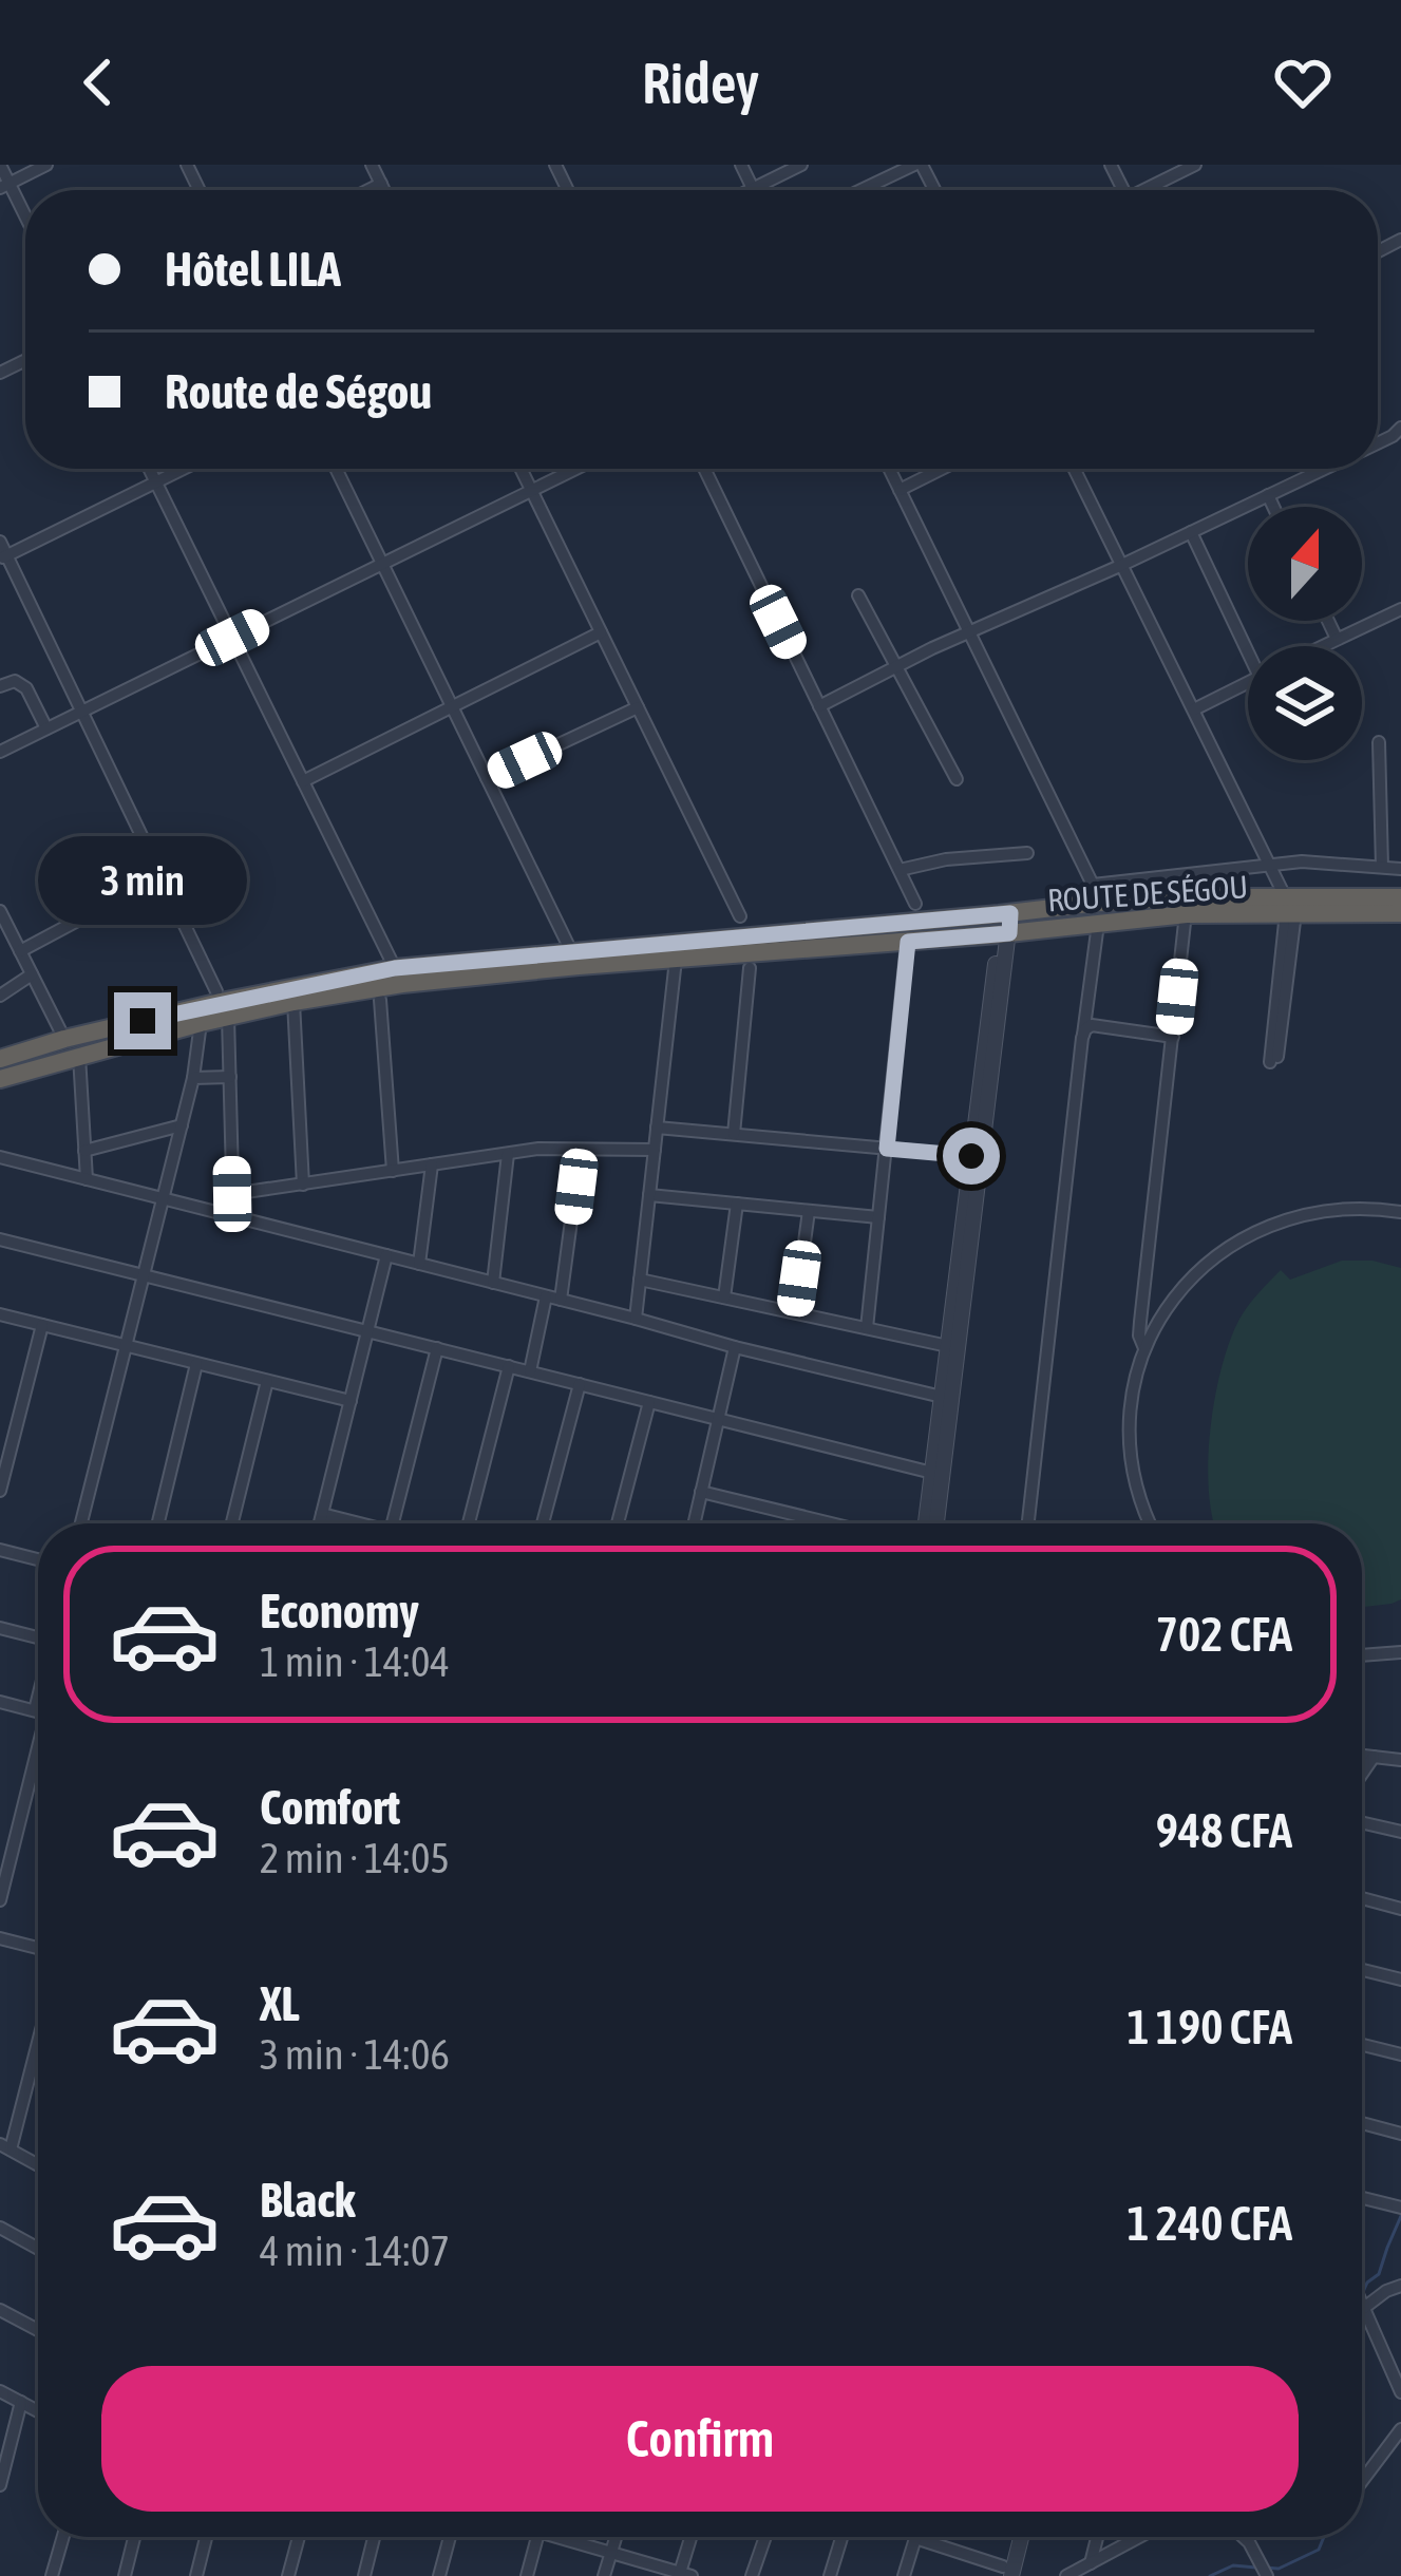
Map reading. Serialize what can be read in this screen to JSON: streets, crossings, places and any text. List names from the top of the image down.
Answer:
{
  "streets": {
    "highway": ["ROUTE DE SÉGOU"]
  },
  "north": "top",
  "page": {
    "header": "Ridey",
    "banner": ["Hôtel LILA", "Route de Ségou"],
    "bubble": "3 min",
    "list": [
      {
        "name": "Economy",
        "note": "1 min · 14:04",
        "value": "702 CFA"
      },
      {
        "name": "Comfort",
        "note": "2 min · 14:05",
        "value": "948 CFA"
      },
      {
        "name": "XL",
        "note": "3 min · 14:06",
        "value": "1 190 CFA"
      },
      {
        "name": "Black",
        "note": "4 min · 14:07",
        "value": "1 240 CFA"
      }
    ],
    "buttons": "Confirm"
  }
}
